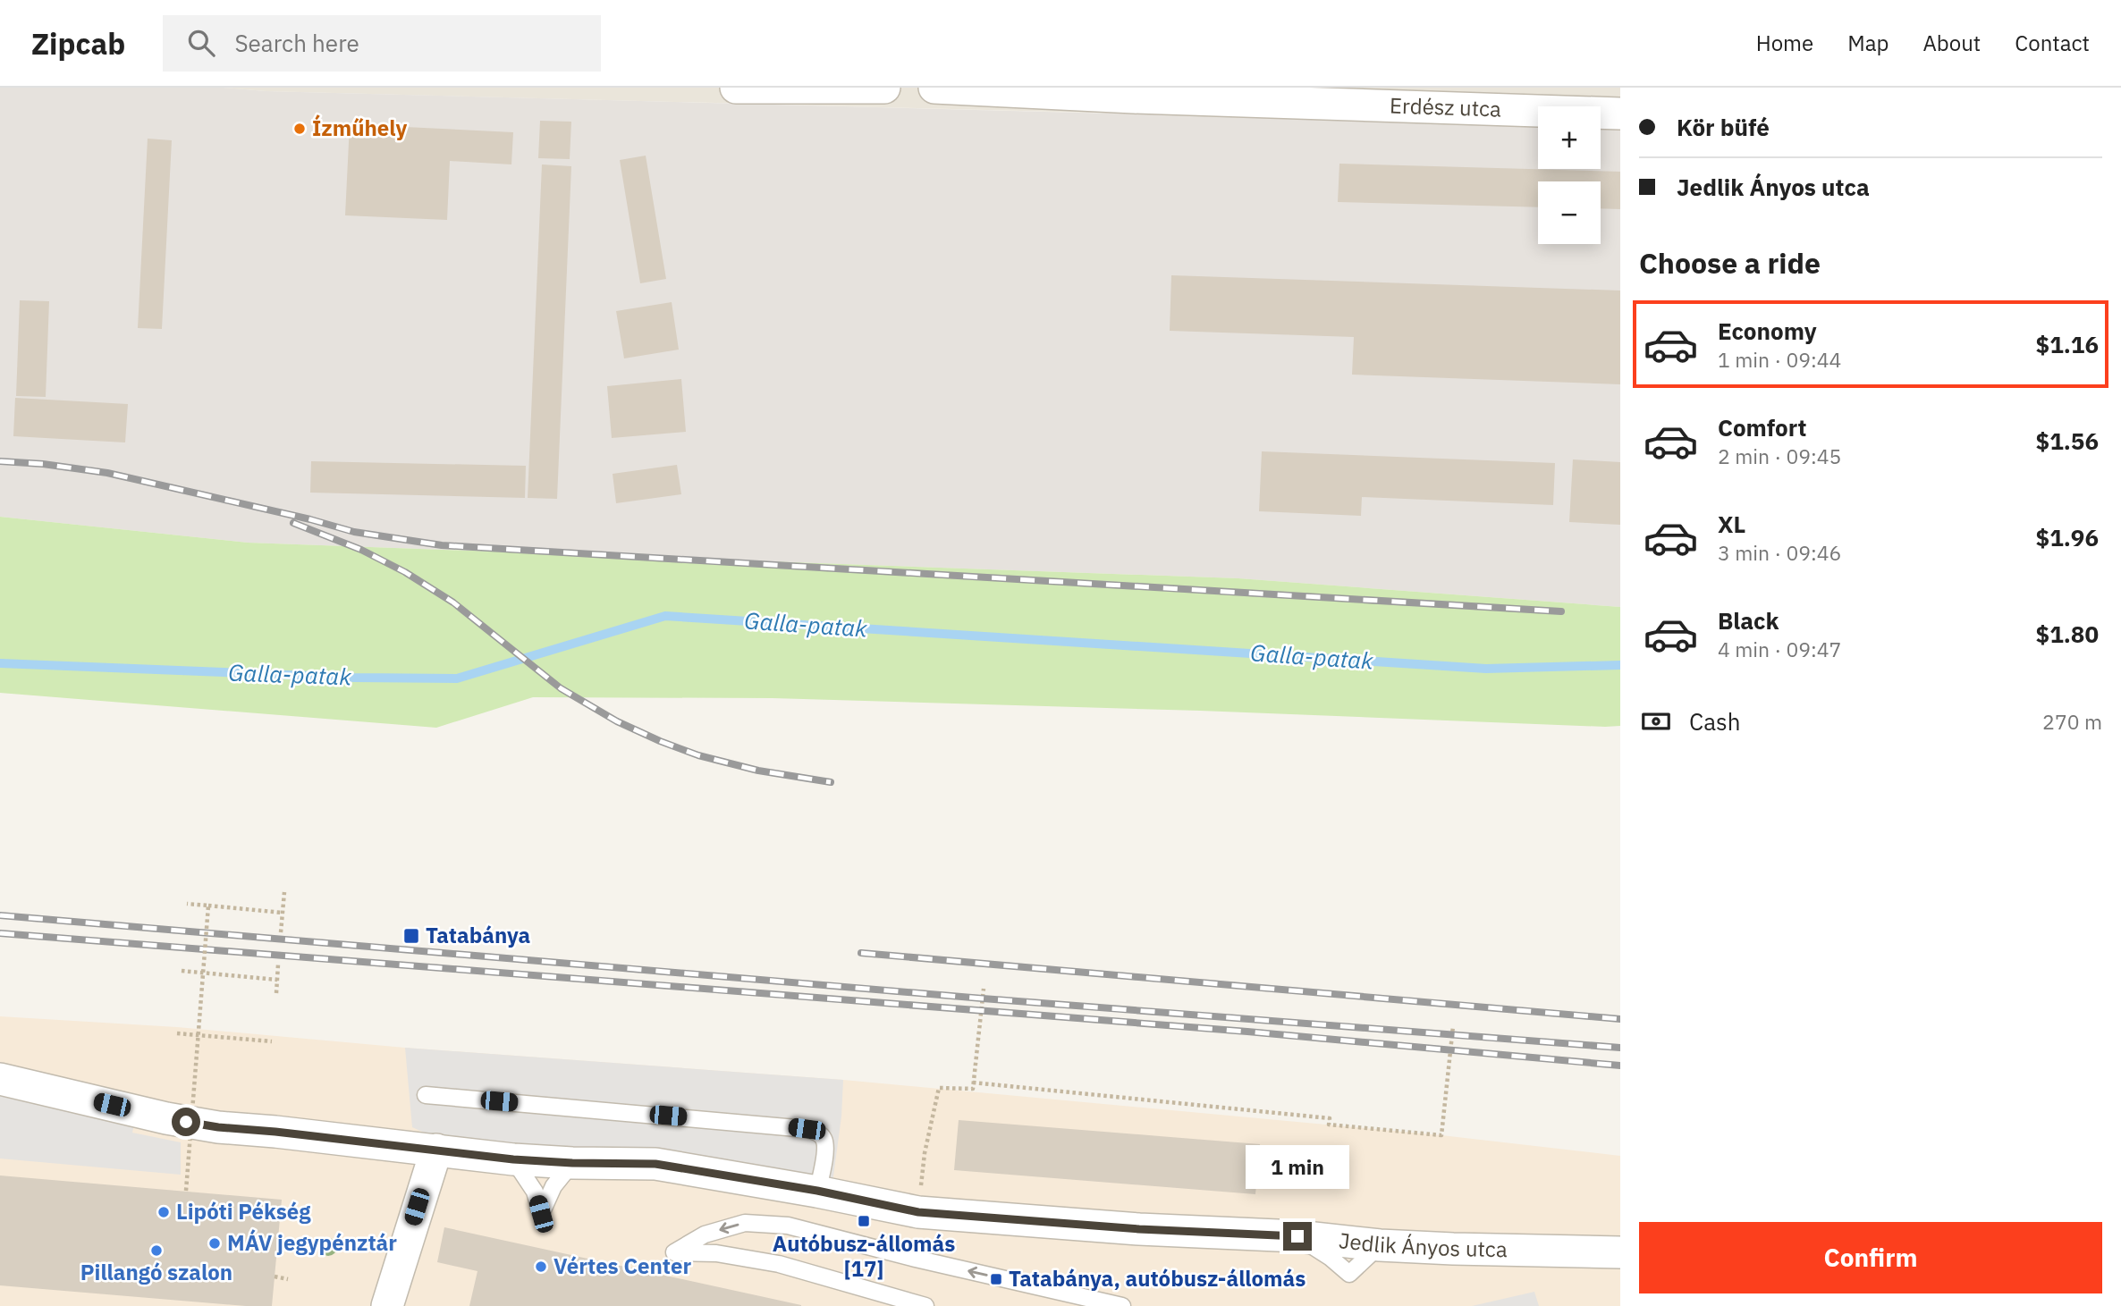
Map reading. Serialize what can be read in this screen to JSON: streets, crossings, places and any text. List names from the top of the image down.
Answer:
{
  "streets": {
    "street": ["Erdész utca", "Jedlik Ányos utca"]
  },
  "water": ["Galla-patak"],
  "places": {
    "other": [
      "Ízműhely",
      "Lipóti Pékség",
      "MÁV jegypénztár",
      "Pillangó szalon",
      "Vértes Center"
    ],
    "transit": ["Tatabánya", "Autóbusz-állomás [17]", "Tatabánya, autóbusz-állomás"]
  },
  "page": {
    "header": "Zipcab",
    "search": "Search here",
    "nav": [
      "Home",
      "Map",
      "About",
      "Contact"
    ],
    "banner": ["Kör büfé", "Jedlik Ányos utca"],
    "map_buttons": ["+", "−"],
    "heading": "Choose a ride",
    "list": [
      {
        "name": "Economy",
        "note": "1 min · 09:44",
        "value": "$1.16"
      },
      {
        "name": "Comfort",
        "note": "2 min · 09:45",
        "value": "$1.56"
      },
      {
        "name": "XL",
        "note": "3 min · 09:46",
        "value": "$1.96"
      },
      {
        "name": "Black",
        "note": "4 min · 09:47",
        "value": "$1.80"
      }
    ],
    "pay": ["Cash", "270 m"],
    "bubble": "1 min",
    "buttons": "Confirm"
  }
}
